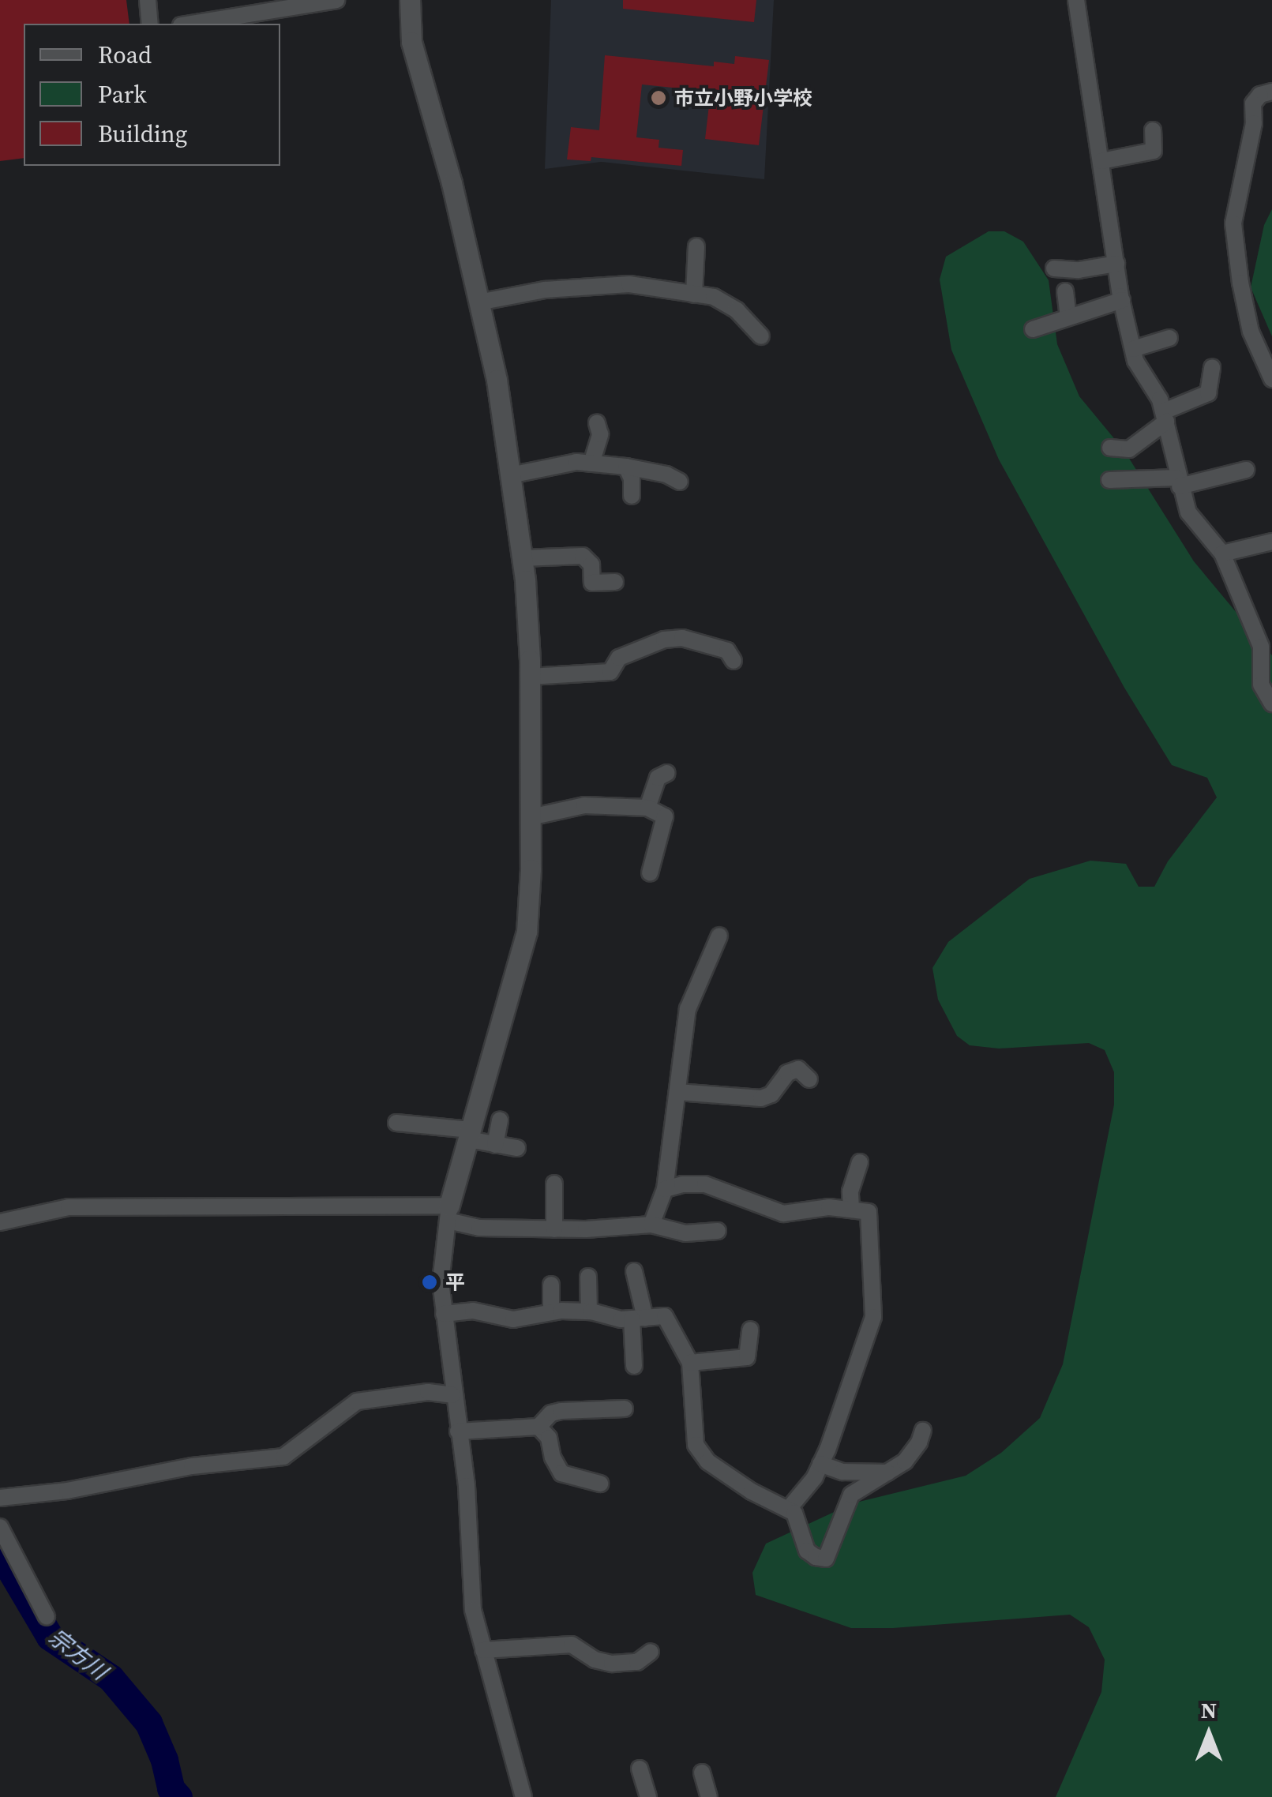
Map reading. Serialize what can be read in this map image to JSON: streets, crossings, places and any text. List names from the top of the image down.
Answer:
{
  "water": ["宗方川"],
  "places": ["市立小野小学校", "平"],
  "legend": ["Road", "Park", "Building"],
  "north": "top"
}
